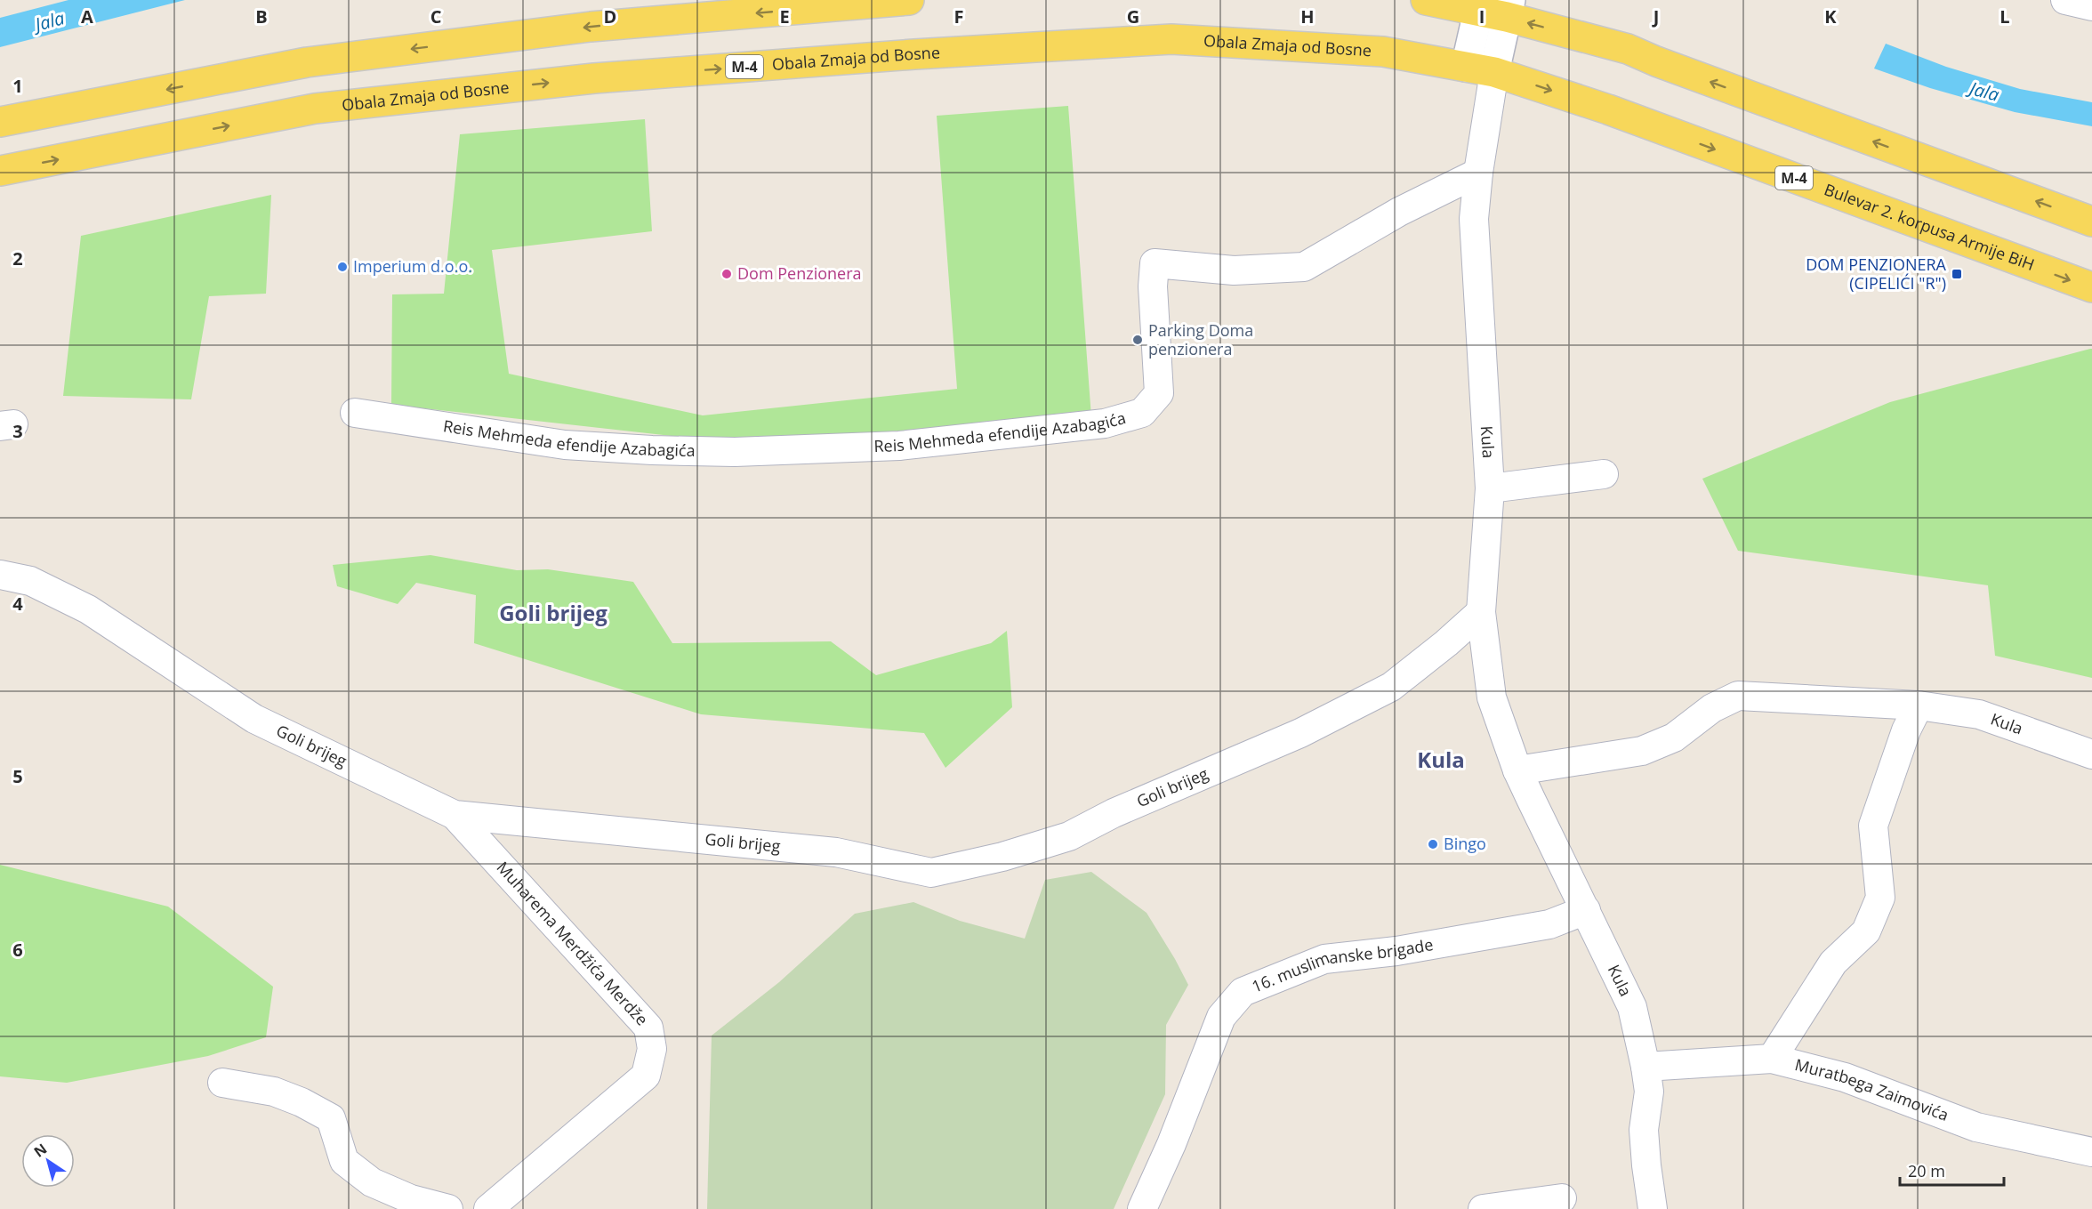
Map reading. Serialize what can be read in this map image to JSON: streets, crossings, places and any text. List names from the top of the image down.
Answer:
{
  "streets": {
    "main road": ["Obala Zmaja od Bosne", "M-4", "Bulevar 2. korpusa Armije BiH"],
    "street": [
      "Reis Mehmeda efendije Azabagića",
      "Kula",
      "Goli brijeg",
      "Muharema Merdžića Merdže",
      "16. muslimanske brigade",
      "Muratbega Zaimovića"
    ]
  },
  "crossings": [
    ["Obala Zmaja od Bosne", "Bulevar 2. korpusa Armije BiH"],
    ["Obala Zmaja od Bosne", "Kula"],
    ["Bulevar 2. korpusa Armije BiH", "Kula"],
    ["Reis Mehmeda efendije Azabagića", "Kula"],
    ["Kula", "Goli brijeg"],
    ["Kula", "16. muslimanske brigade"],
    ["Kula", "Muratbega Zaimovića"],
    ["Goli brijeg", "Muharema Merdžića Merdže"]
  ],
  "districts": ["Goli brijeg", "Kula"],
  "water": ["Jala"],
  "places": {
    "other": [
      "Imperium d.o.o.",
      "Dom Penzionera",
      "Parking Doma penzionera",
      "Bingo"
    ],
    "transit": ["DOM PENZIONERA (CIPELIĆI \"R\")"]
  },
  "scale_bar": "20 m",
  "north": "top left",
  "grid": {
    "columns": [
      "A",
      "B",
      "C",
      "D",
      "E",
      "F",
      "G",
      "H",
      "I",
      "J",
      "K",
      "L"
    ],
    "rows": [
      "1",
      "2",
      "3",
      "4",
      "5",
      "6"
    ]
  }
}
